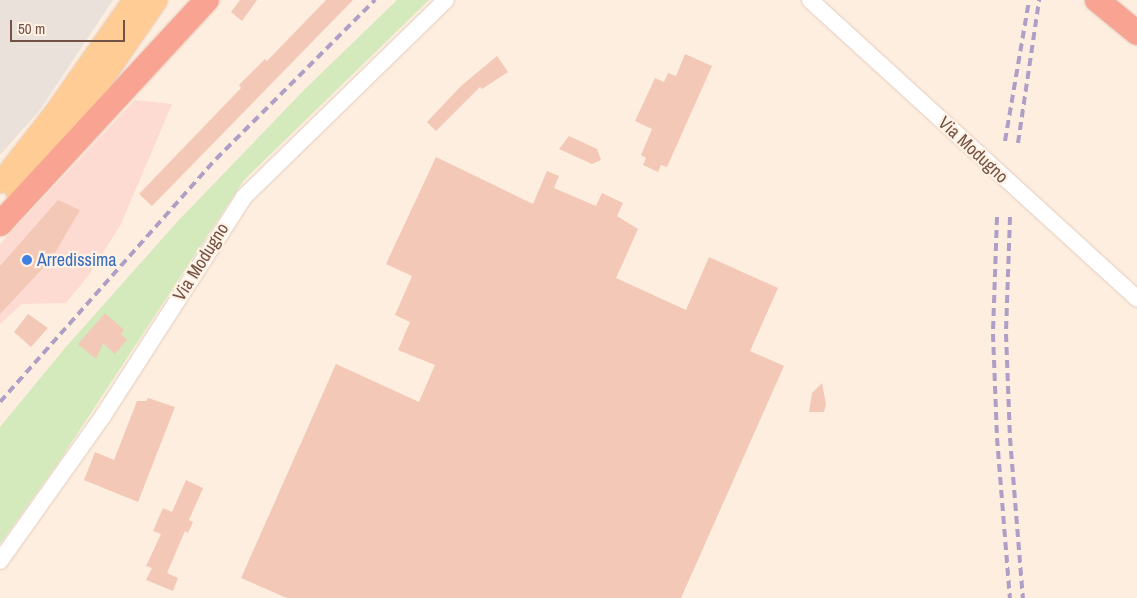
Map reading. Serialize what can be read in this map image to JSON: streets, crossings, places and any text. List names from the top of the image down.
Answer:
{
  "streets": {
    "street": ["Via Modugno"]
  },
  "places": ["Arredissima"],
  "scale_bar": "50 m"
}
